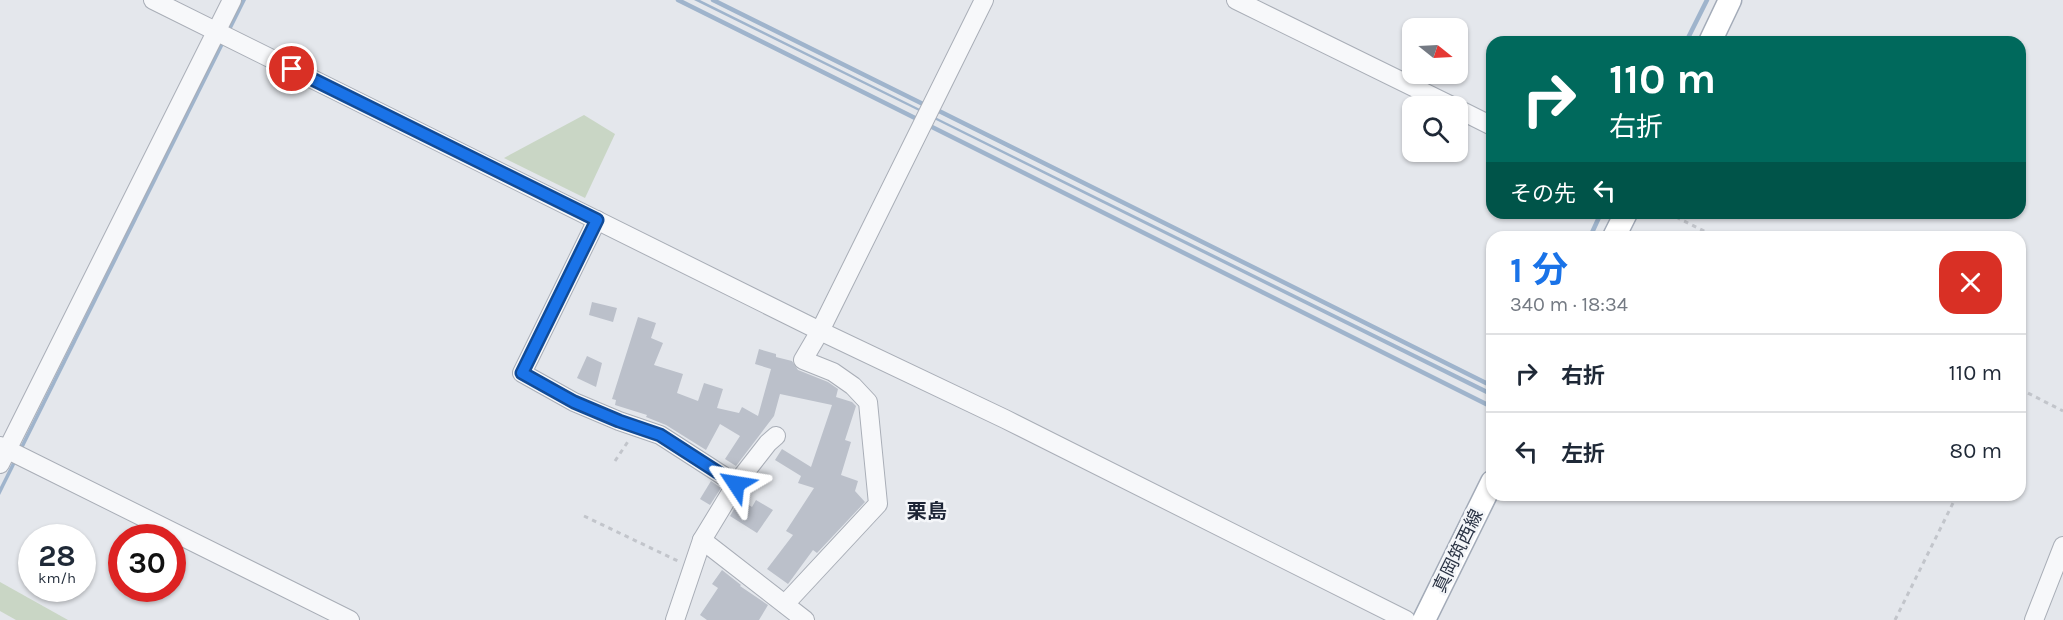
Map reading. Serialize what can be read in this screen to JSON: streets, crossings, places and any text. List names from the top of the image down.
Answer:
{
  "streets": {
    "main road": ["真岡筑西線"]
  },
  "districts": ["栗島"],
  "north": "right",
  "page": {
    "turn": ["110 m", "右折"],
    "then": "その先",
    "heading": ["1 分", "340 m · 18:34"],
    "list": [
      {
        "name": "右折",
        "value": "110 m"
      },
      {
        "name": "左折",
        "value": "80 m"
      }
    ],
    "speed": "28 km/h",
    "limit": "30"
  }
}
